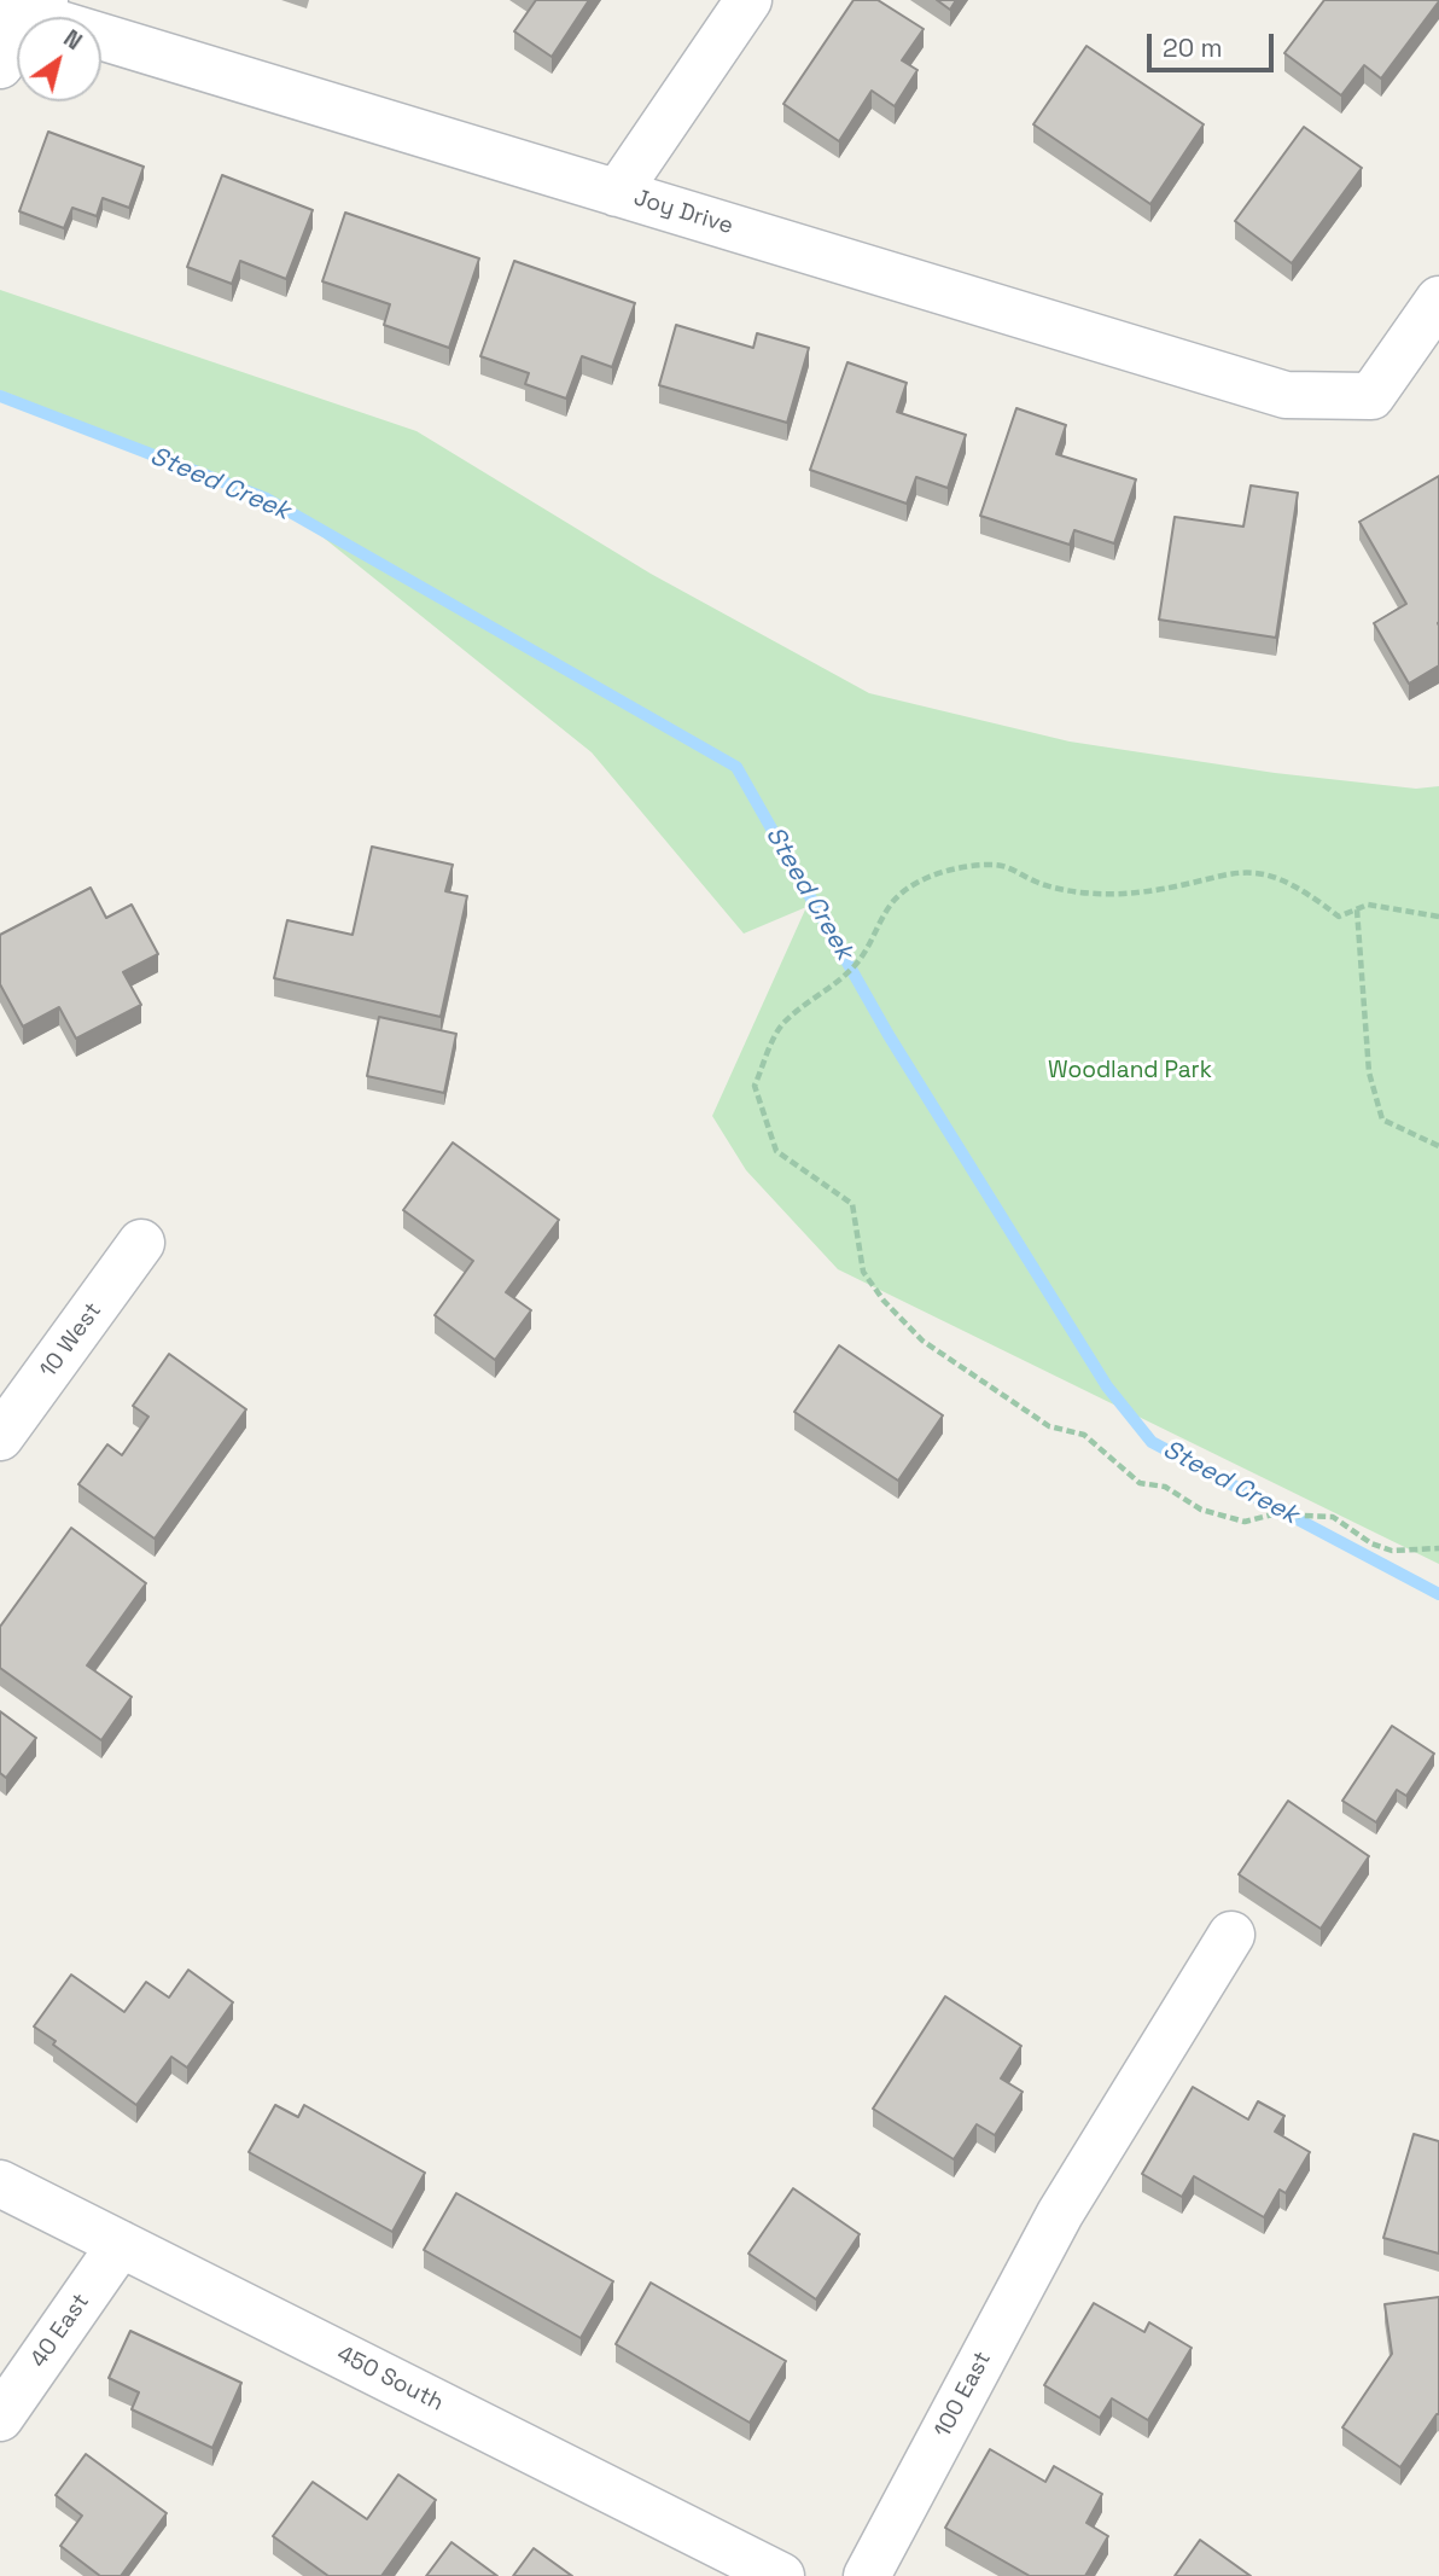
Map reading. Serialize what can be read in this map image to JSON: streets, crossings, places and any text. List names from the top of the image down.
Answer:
{
  "streets": {
    "street": [
      "Joy Drive",
      "10 West",
      "40 East",
      "450 South",
      "100 East"
    ]
  },
  "crossings": [
    ["40 East", "450 South"]
  ],
  "water": ["Steed Creek"],
  "parks": ["Woodland Park"],
  "scale_bar": "20 m",
  "north": "top right"
}
